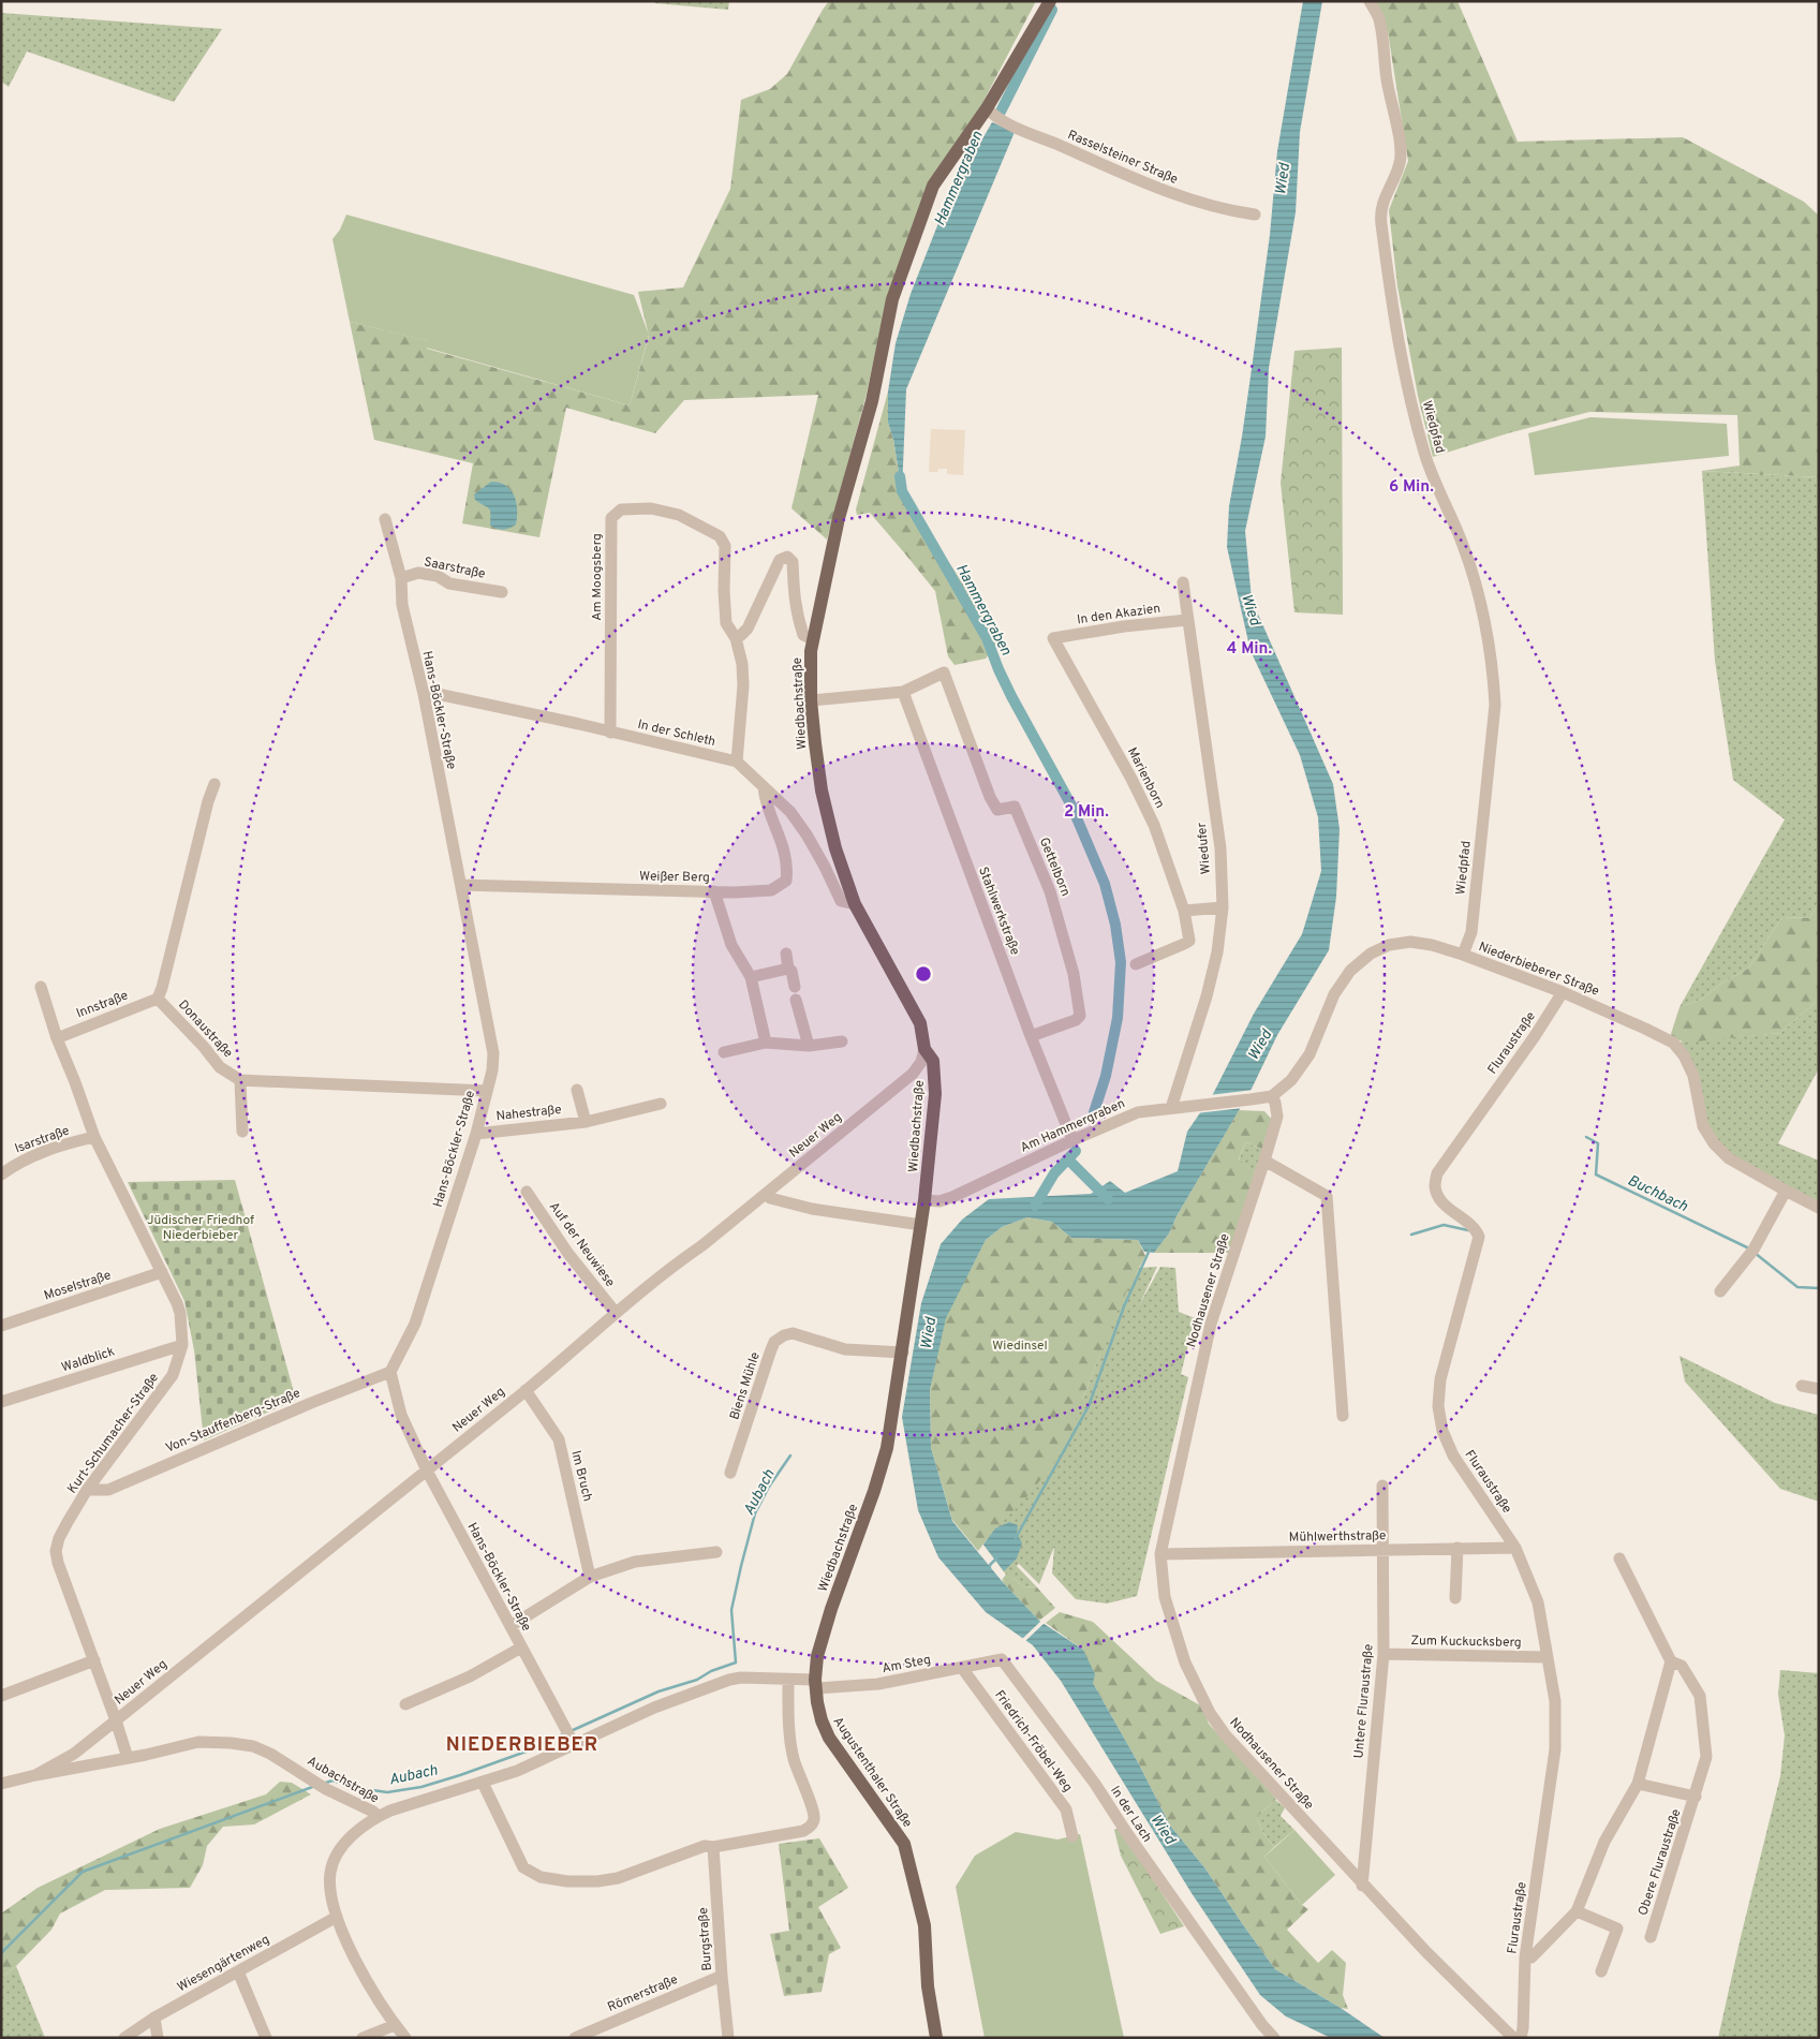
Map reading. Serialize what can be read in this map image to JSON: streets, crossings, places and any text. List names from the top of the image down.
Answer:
{
  "streets": {
    "main road": ["Wiedbachstraße", "Augustenthaler Straße"],
    "street": [
      "Rasselsteiner Straße",
      "Wiedpfad",
      "Saarstraße",
      "Am Moogsberg",
      "In den Akazien",
      "Hans-Böckler-Straße",
      "In der Schleth",
      "Marienborn",
      "Wiedufer",
      "Gettelborn",
      "Weißer Berg",
      "Stahlwerkstraße",
      "Niederbieberer Straße",
      "Innstraße",
      "Donaustraße",
      "Fluraustraße",
      "Nahestraße",
      "Am Hammergraben",
      "Neuer Weg",
      "Isarstraße",
      "Auf der Neuwiese",
      "Moselstraße",
      "Nodhausener Straße",
      "Waldblick",
      "Biens Mühle",
      "Von-Stauffenberg-Straße",
      "Kurt-Schumacher-Straße",
      "Im Bruch",
      "Mühlwerthstraße",
      "Zum Kuckucksberg",
      "Am Steg",
      "Untere Fluraustraße",
      "Friedrich-Fröbel-Weg",
      "Aubachstraße",
      "In der Lach",
      "Obere Fluraustraße",
      "Burgstraße",
      "Wiesengärtenweg",
      "Römerstraße"
    ]
  },
  "crossings": [
    ["Rasselsteiner Straße", "Wiedbachstraße"],
    ["Wiedpfad", "Niederbieberer Straße"],
    ["Saarstraße", "Hans-Böckler-Straße"],
    ["Am Moogsberg", "In der Schleth"],
    ["In den Akazien", "Marienborn"],
    ["In den Akazien", "Wiedufer"],
    ["Wiedbachstraße", "Am Hammergraben"],
    ["Wiedbachstraße", "Neuer Weg"],
    ["Wiedbachstraße", "Biens Mühle"],
    ["Wiedbachstraße", "Am Steg"],
    ["Wiedbachstraße", "Augustenthaler Straße"],
    ["Wiedbachstraße", "Aubachstraße"],
    ["Hans-Böckler-Straße", "In der Schleth"],
    ["Hans-Böckler-Straße", "Weißer Berg"],
    ["Hans-Böckler-Straße", "Nahestraße"],
    ["Hans-Böckler-Straße", "Neuer Weg"],
    ["Hans-Böckler-Straße", "Von-Stauffenberg-Straße"],
    ["Hans-Böckler-Straße", "Aubachstraße"],
    ["Wiedufer", "Am Hammergraben"],
    ["Gettelborn", "Stahlwerkstraße"],
    ["Stahlwerkstraße", "Am Hammergraben"],
    ["Niederbieberer Straße", "Fluraustraße"],
    ["Niederbieberer Straße", "Am Hammergraben"],
    ["Niederbieberer Straße", "Nodhausener Straße"],
    ["Innstraße", "Donaustraße"],
    ["Innstraße", "Kurt-Schumacher-Straße"],
    ["Fluraustraße", "Mühlwerthstraße"],
    ["Fluraustraße", "Zum Kuckucksberg"],
    ["Am Hammergraben", "Nodhausener Straße"],
    ["Neuer Weg", "Auf der Neuwiese"],
    ["Neuer Weg", "Kurt-Schumacher-Straße"],
    ["Neuer Weg", "Im Bruch"],
    ["Neuer Weg", "Aubachstraße"],
    ["Isarstraße", "Kurt-Schumacher-Straße"],
    ["Moselstraße", "Kurt-Schumacher-Straße"],
    ["Nodhausener Straße", "Mühlwerthstraße"],
    ["Nodhausener Straße", "Untere Fluraustraße"],
    ["Waldblick", "Kurt-Schumacher-Straße"],
    ["Von-Stauffenberg-Straße", "Kurt-Schumacher-Straße"],
    ["Mühlwerthstraße", "Untere Fluraustraße"],
    ["Zum Kuckucksberg", "Untere Fluraustraße"],
    ["Am Steg", "Friedrich-Fröbel-Weg"],
    ["Am Steg", "Augustenthaler Straße"],
    ["Am Steg", "Aubachstraße"],
    ["Am Steg", "In der Lach"],
    ["Augustenthaler Straße", "Aubachstraße"],
    ["Burgstraße", "Römerstraße"]
  ],
  "districts": ["NIEDERBIEBER"],
  "water": [
    "Hammergraben",
    "Wied",
    "Buchbach",
    "Aubach"
  ],
  "parks": ["Jüdischer Friedhof Niederbieber", "Wiedinsel"],
  "rings": ["6 Min.", "4 Min.", "2 Min."]
}
